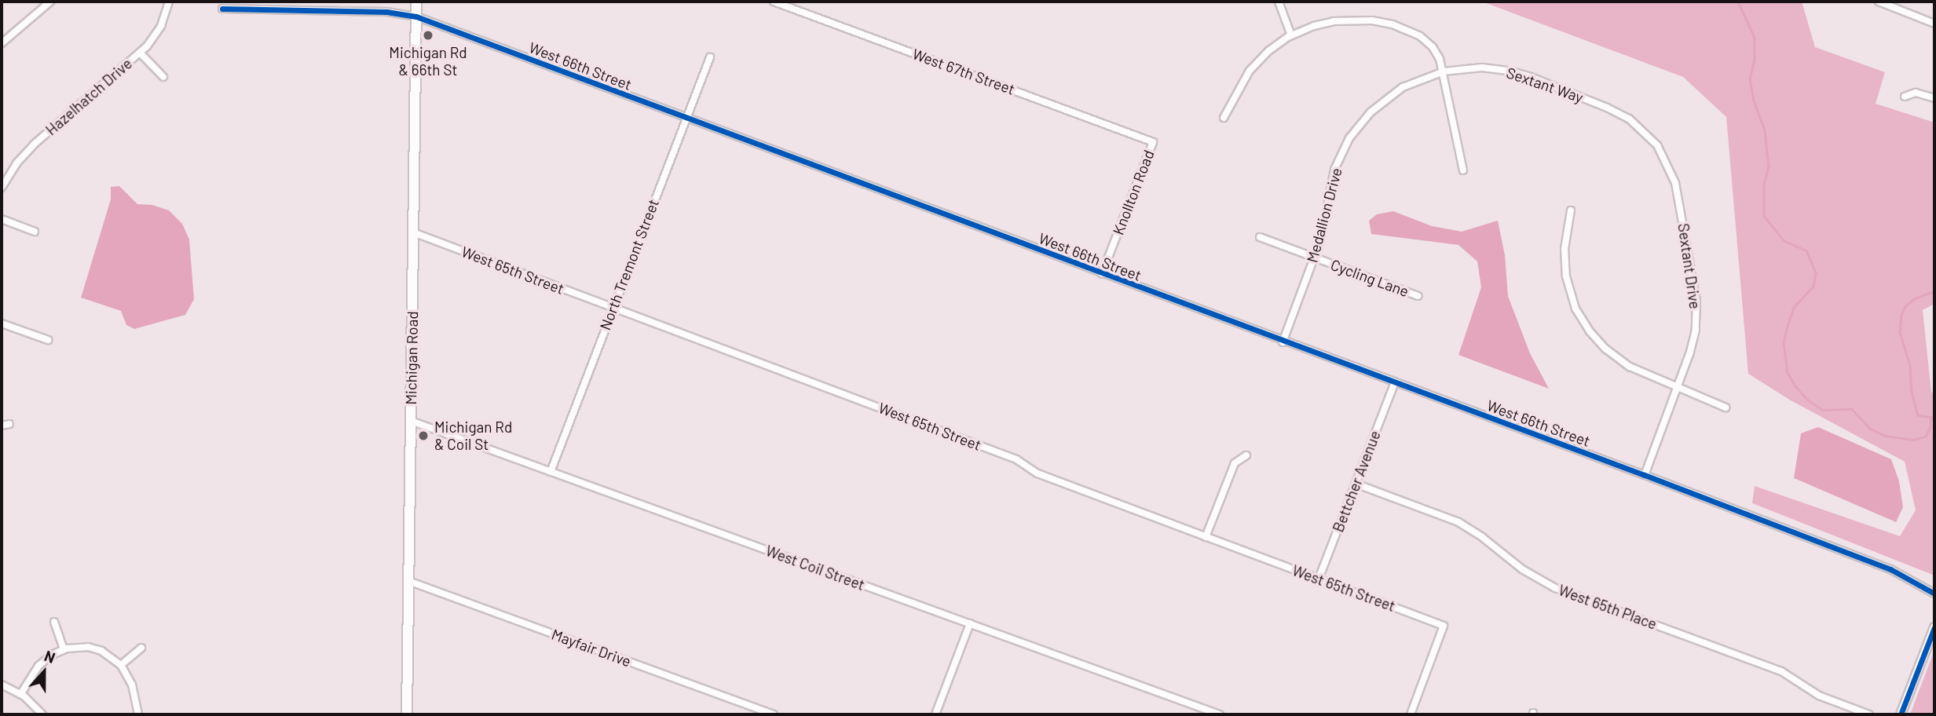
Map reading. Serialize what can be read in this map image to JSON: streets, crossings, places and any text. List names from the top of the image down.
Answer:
{
  "streets": {
    "main road": ["Michigan Road"],
    "street": [
      "West 66th Street",
      "West 67th Street",
      "Sextant Way",
      "Hazelhatch Drive",
      "Knollton Road",
      "Medallion Drive",
      "North Tremont Street",
      "Sextant Drive",
      "West 65th Street",
      "Cycling Lane",
      "Bettcher Avenue",
      "West Coil Street",
      "West 65th Place",
      "Mayfair Drive"
    ]
  },
  "crossings": [
    ["West 66th Street", "Knollton Road"],
    ["West 66th Street", "Medallion Drive"],
    ["West 66th Street", "North Tremont Street"],
    ["West 66th Street", "Sextant Drive"],
    ["West 66th Street", "Michigan Road"],
    ["West 66th Street", "Bettcher Avenue"],
    ["West 67th Street", "Knollton Road"],
    ["Sextant Way", "Medallion Drive"],
    ["Sextant Way", "Sextant Drive"],
    ["Medallion Drive", "Cycling Lane"],
    ["North Tremont Street", "West 65th Street"],
    ["North Tremont Street", "West Coil Street"],
    ["West 65th Street", "Michigan Road"],
    ["West 65th Street", "Bettcher Avenue"],
    ["Michigan Road", "West Coil Street"],
    ["Michigan Road", "Mayfair Drive"],
    ["Bettcher Avenue", "West 65th Place"]
  ],
  "places": ["Michigan Rd & 66th St", "Michigan Rd & Coil St"],
  "north": "top"
}
